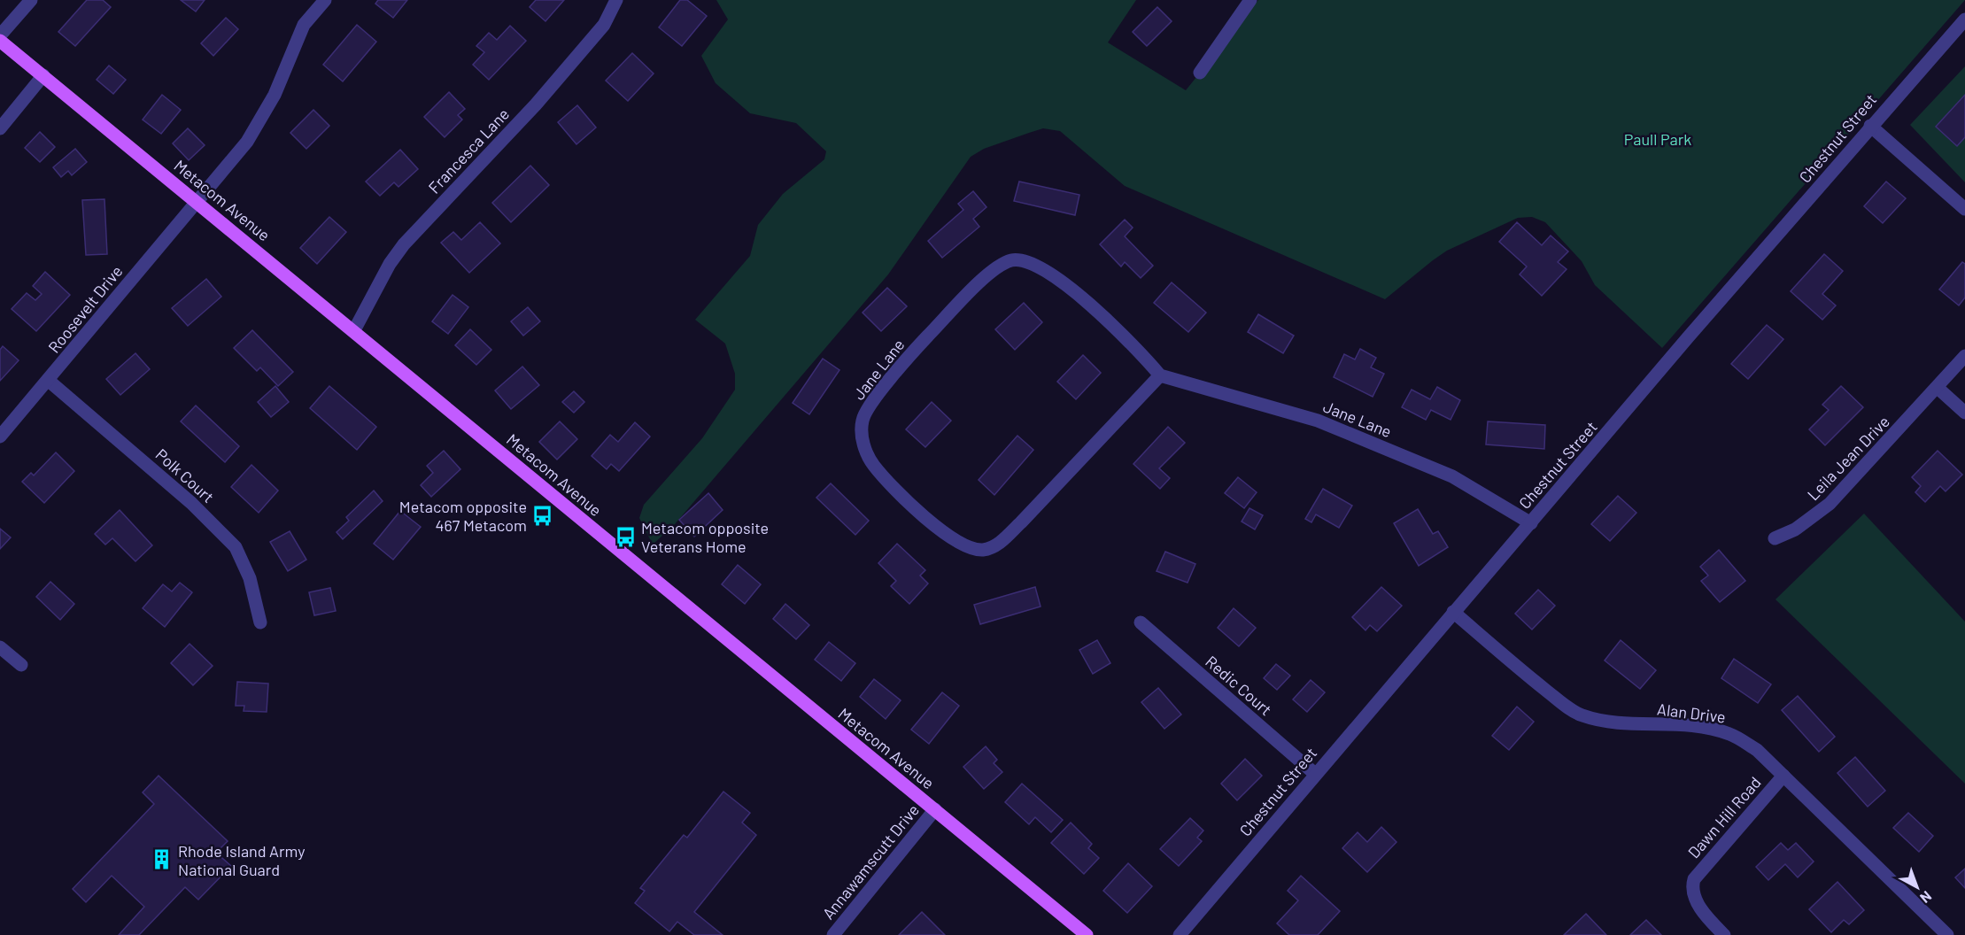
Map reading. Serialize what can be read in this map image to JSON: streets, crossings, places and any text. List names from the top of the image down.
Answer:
{
  "streets": {
    "main road": ["Metacom Avenue"],
    "street": [
      "Chestnut Street",
      "Francesca Lane",
      "Roosevelt Drive",
      "Jane Lane",
      "Leila Jean Drive",
      "Polk Court",
      "Redic Court",
      "Alan Drive",
      "Dawn Hill Road",
      "Annawamscutt Drive"
    ]
  },
  "crossings": [
    ["Chestnut Street", "Jane Lane"],
    ["Chestnut Street", "Redic Court"],
    ["Chestnut Street", "Alan Drive"],
    ["Francesca Lane", "Metacom Avenue"],
    ["Metacom Avenue", "Roosevelt Drive"],
    ["Metacom Avenue", "Annawamscutt Drive"],
    ["Roosevelt Drive", "Polk Court"],
    ["Alan Drive", "Dawn Hill Road"]
  ],
  "parks": ["Paull Park"],
  "places": {
    "bus stop": ["Metacom opposite 467 Metacom", "Metacom opposite Veterans Home"],
    "building": ["Rhode Island Army National Guard"]
  },
  "north": "bottom right"
}
